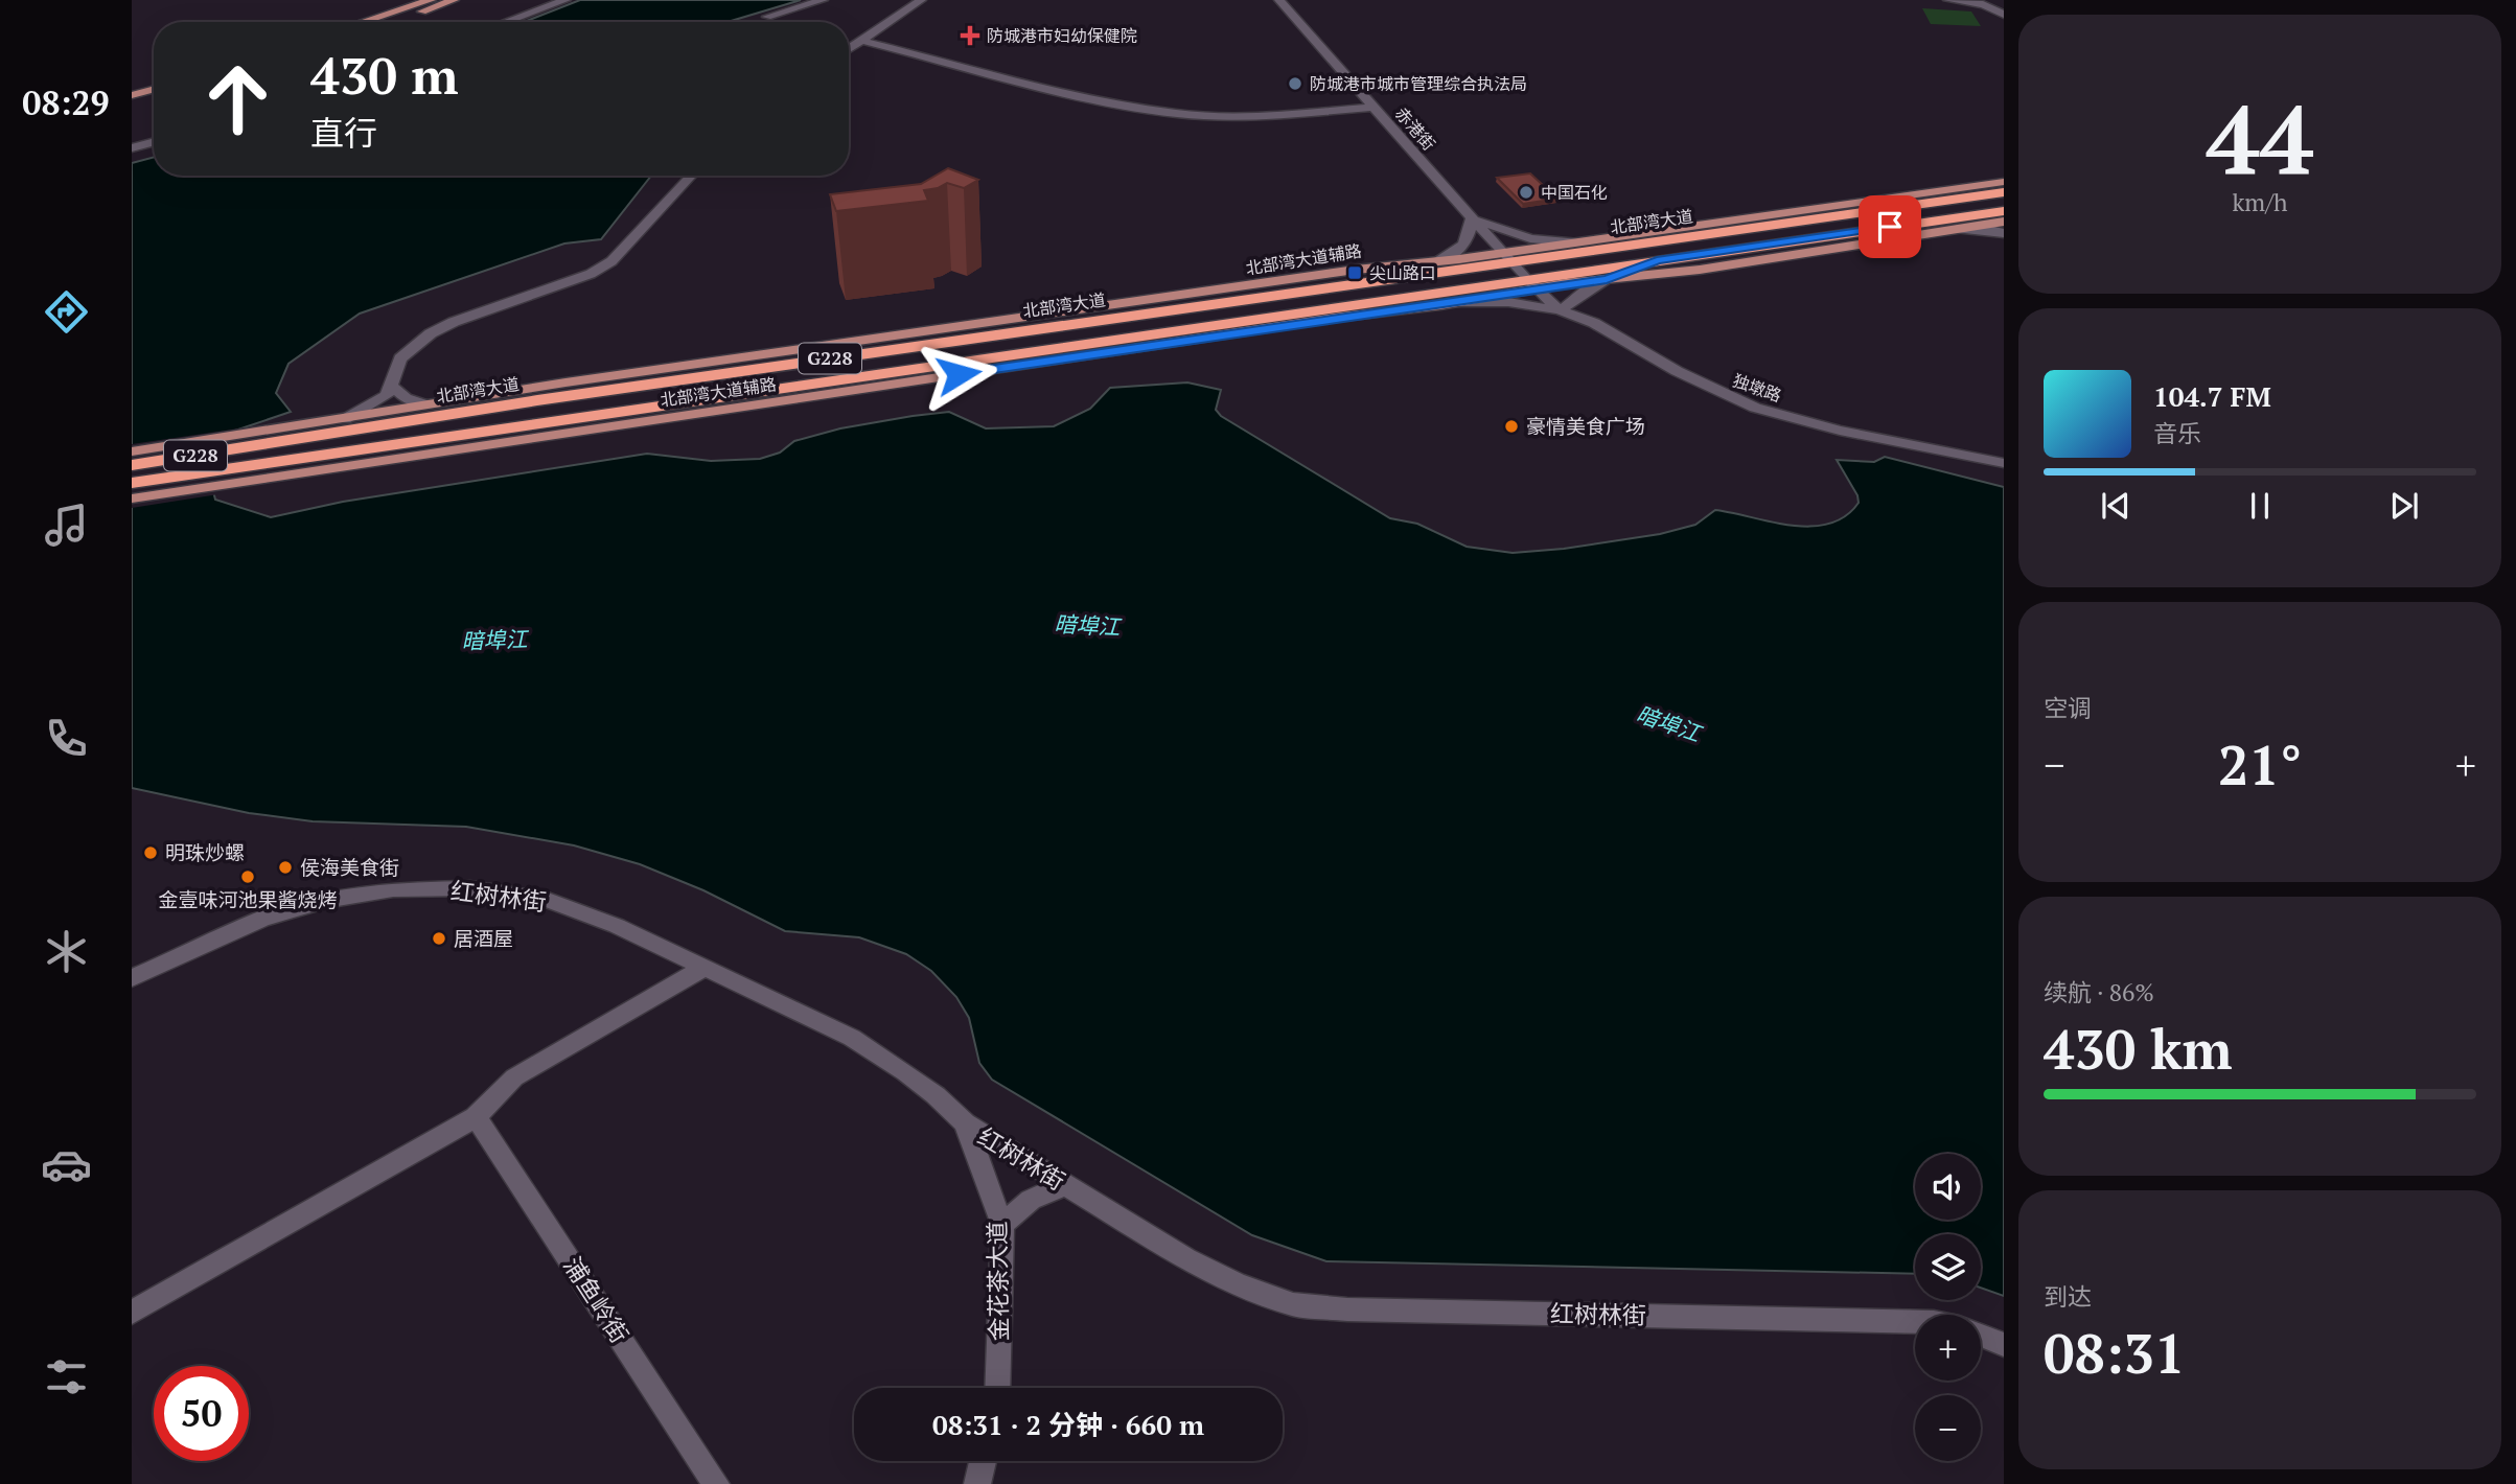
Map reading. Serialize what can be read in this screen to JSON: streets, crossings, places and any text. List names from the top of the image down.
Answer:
{
  "streets": {
    "highway": ["北部湾大道", "G228"],
    "main road": ["北部湾大道辅路"],
    "street": [
      "赤港街",
      "独墩路",
      "红树林街",
      "金花茶大道",
      "浦鱼岭街"
    ]
  },
  "crossings": [
    ["赤港街", "北部湾大道"],
    ["赤港街", "北部湾大道辅路"],
    ["赤港街", "独墩路"],
    ["北部湾大道", "北部湾大道辅路"],
    ["北部湾大道", "独墩路"],
    ["北部湾大道辅路", "独墩路"],
    ["红树林街", "金花茶大道"]
  ],
  "water": ["暗埠江"],
  "places": {
    "health": ["防城港市妇幼保健院"],
    "other": [
      "防城港市城市管理综合执法局",
      "中国石化",
      "豪情美食广场",
      "明珠炒螺",
      "侯海美食街",
      "金壹味河池果酱烧烤",
      "居酒屋"
    ],
    "transit": ["尖山路口"]
  },
  "page": {
    "tabs": "08:29",
    "tile": [
      ["44", "km/h"],
      "空调",
      ["续航 · 86%", "430 km"],
      ["到达", "08:31"]
    ],
    "turn": ["430 m", "直行"],
    "song": ["104.7 FM", "音乐"],
    "heat": ["−", "21°", "+"],
    "map_buttons": ["+", "−"],
    "limit": "50",
    "trip": "08:31 · 2 分钟 · 660 m"
  }
}
